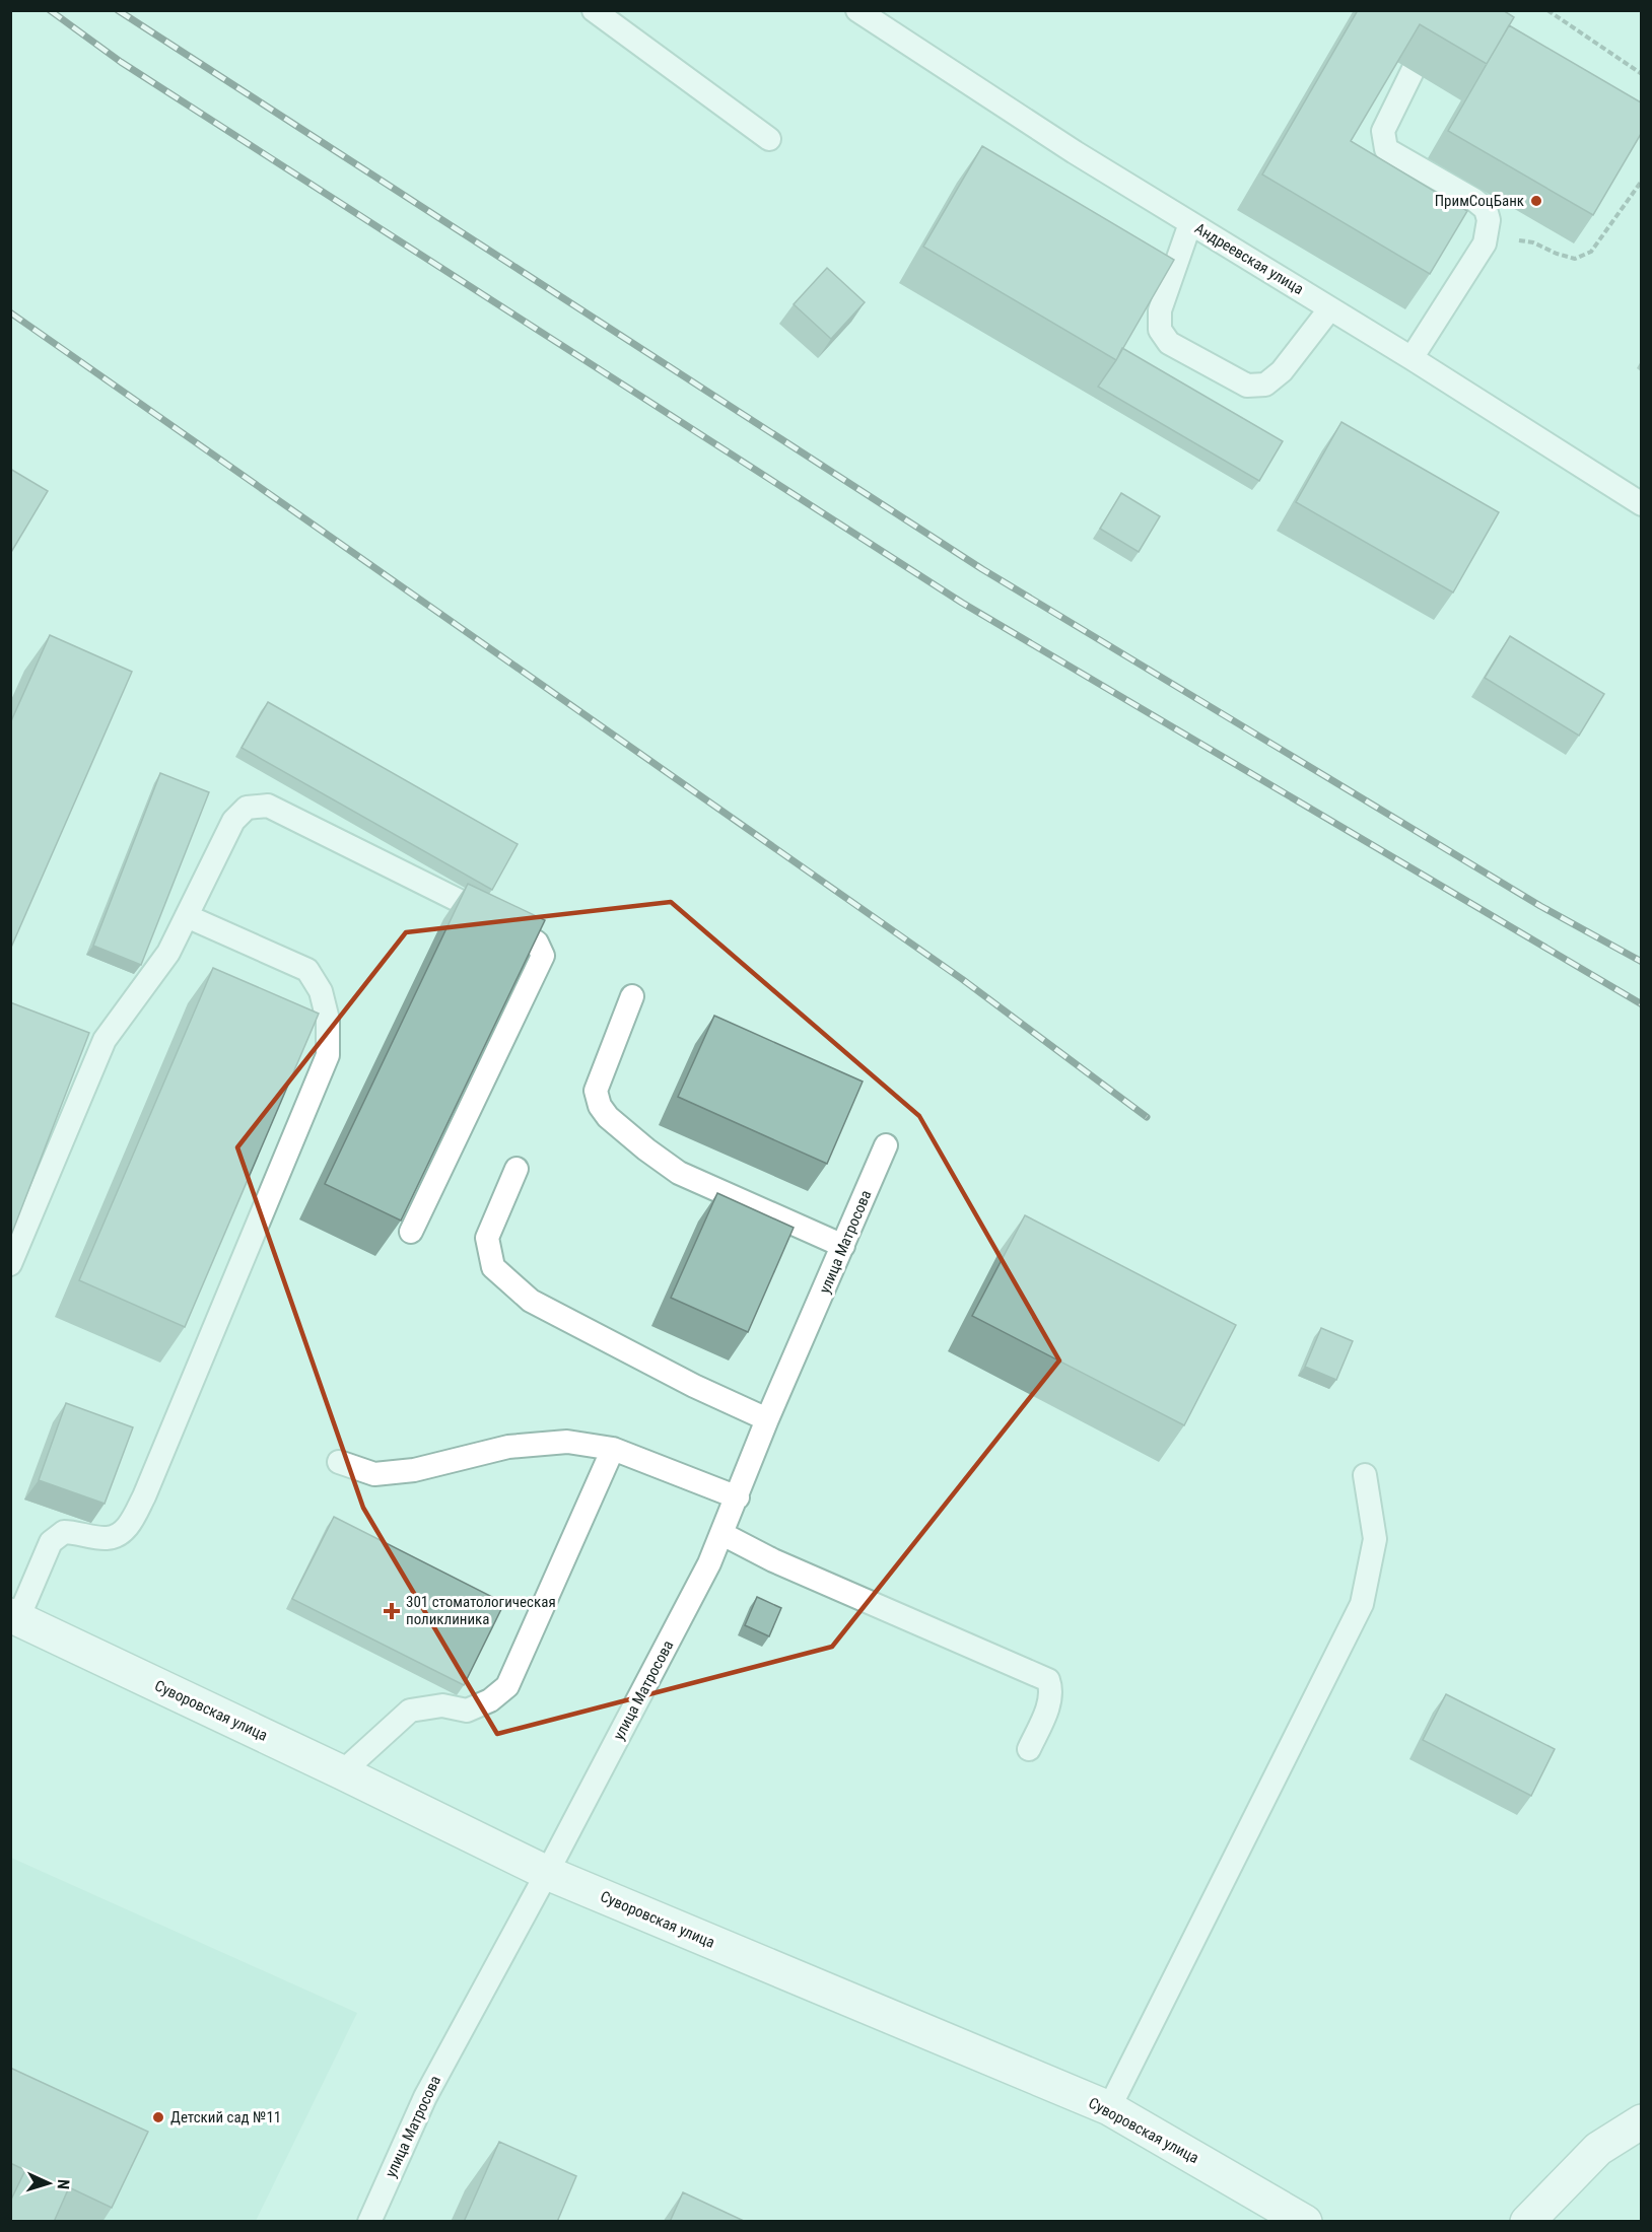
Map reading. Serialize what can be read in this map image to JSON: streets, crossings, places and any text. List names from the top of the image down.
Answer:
{
  "streets": {
    "street": ["Суворовская улица"],
    "lane": ["Андреевская улица", "улица Матросова"]
  },
  "crossings": [
    ["улица Матросова", "Суворовская улица"]
  ],
  "places": {
    "other": ["ПримСоцБанк", "Детский сад №11"],
    "health": ["301 стоматологическая поликлиника"]
  },
  "north": "right"
}
